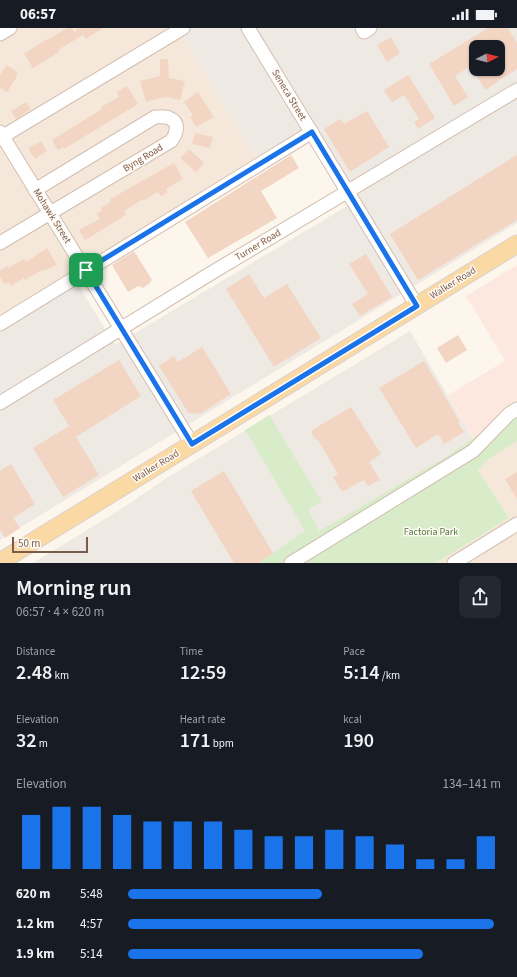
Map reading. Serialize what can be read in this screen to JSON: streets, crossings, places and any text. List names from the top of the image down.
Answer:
{
  "streets": {
    "main road": ["Walker Road"],
    "street": [
      "Seneca Street",
      "Byng Road",
      "Mohawk Street",
      "Turner Road"
    ]
  },
  "crossings": [
    ["Seneca Street", "Turner Road"],
    ["Seneca Street", "Walker Road"],
    ["Byng Road", "Mohawk Street"],
    ["Mohawk Street", "Turner Road"],
    ["Mohawk Street", "Walker Road"]
  ],
  "parks": ["Factoria Park"],
  "scale_bar": "50 m",
  "north": "right",
  "page": {
    "status": "06:57",
    "scale": "50 m",
    "heading": ["Morning run", "06:57 · 4 × 620 m"],
    "stats": [
      ["Distance", "2.48 km"],
      ["Time", "12:59"],
      ["Pace", "5:14 /km"],
      ["Elevation", "32 m"],
      ["Heart rate", "171 bpm"],
      ["kcal", "190"]
    ],
    "chart": ["Elevation", "134–141 m"],
    "list": [
      {
        "name": "620 m",
        "note": "5:48"
      },
      {
        "name": "1.2 km",
        "note": "4:57"
      },
      {
        "name": "1.9 km",
        "note": "5:14"
      }
    ]
  }
}
